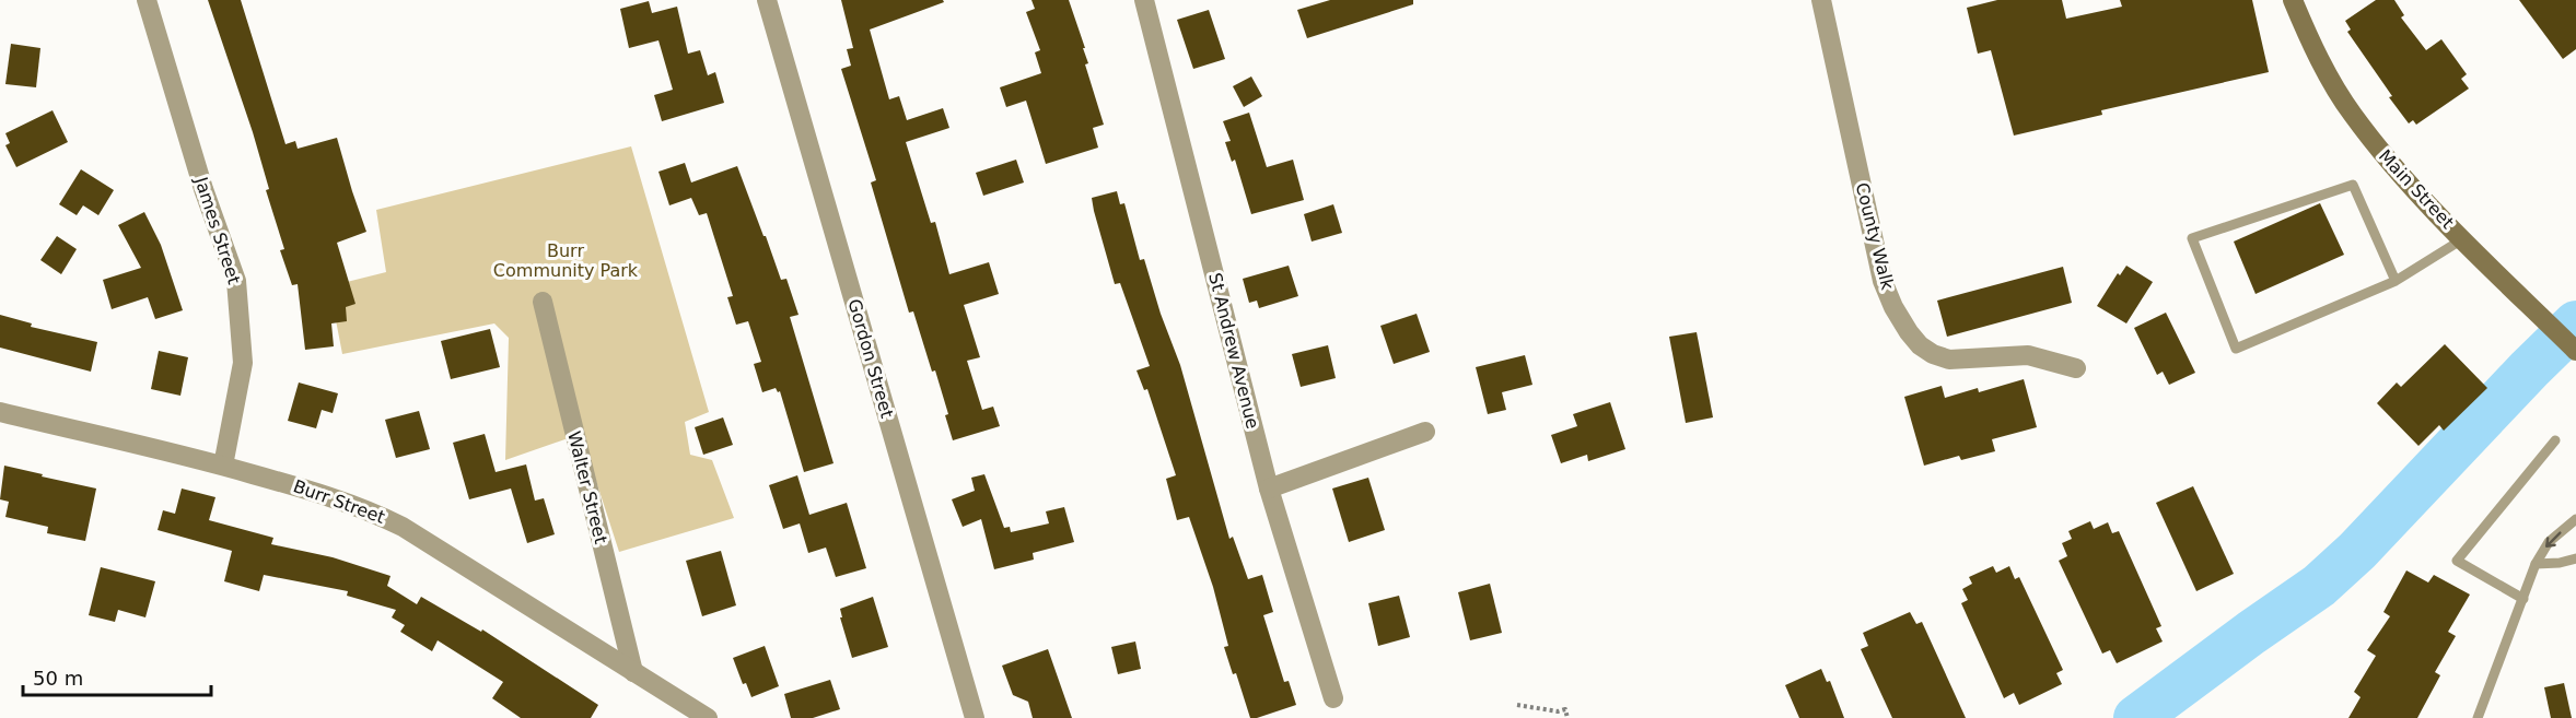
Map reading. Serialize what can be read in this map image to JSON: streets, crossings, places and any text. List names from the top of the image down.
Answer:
{
  "streets": {
    "main road": ["Main Street"],
    "street": [
      "James Street",
      "County Walk",
      "St Andrew Avenue",
      "Gordon Street",
      "Walter Street",
      "Burr Street"
    ]
  },
  "crossings": [
    ["James Street", "Burr Street"],
    ["Walter Street", "Burr Street"]
  ],
  "parks": ["Burr Community Park"],
  "scale_bar": "50 m"
}
